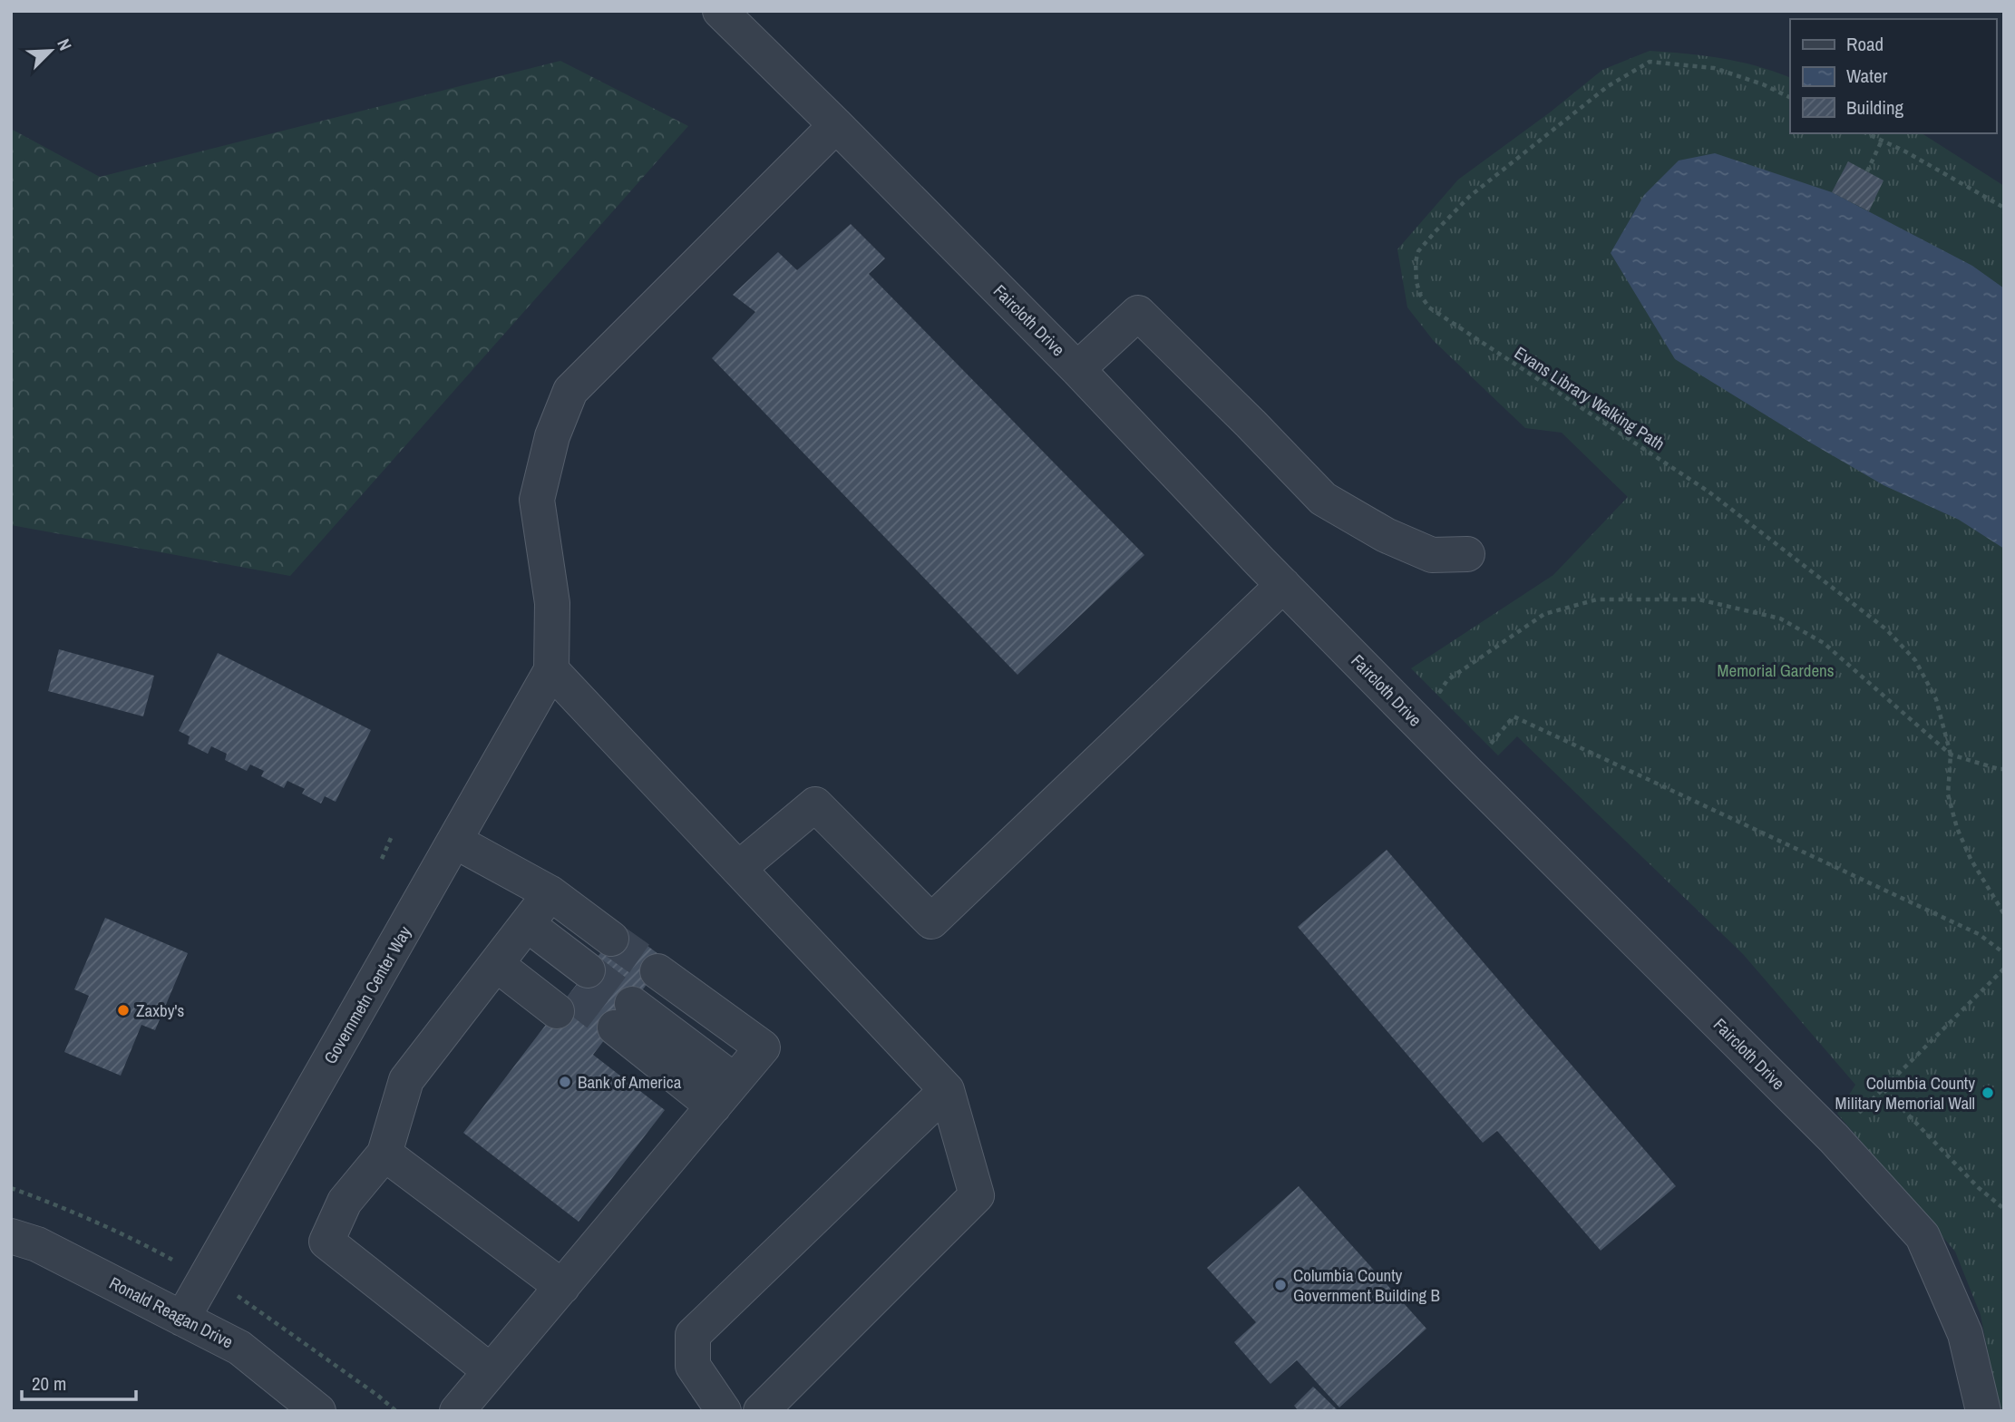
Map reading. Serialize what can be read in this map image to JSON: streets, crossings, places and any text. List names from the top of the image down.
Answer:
{
  "streets": {
    "street": ["Faircloth Drive", "Governmetn Center Way", "Ronald Reagan Drive"],
    "path": ["Evans Library Walking Path"]
  },
  "crossings": [
    ["Governmetn Center Way", "Ronald Reagan Drive"]
  ],
  "parks": ["Memorial Gardens"],
  "places": [
    "Zaxby's",
    "Bank of America",
    "Columbia County Military Memorial Wall",
    "Columbia County Government Building B"
  ],
  "legend": ["Road", "Water", "Building"],
  "scale_bar": "20 m",
  "north": "top right"
}
